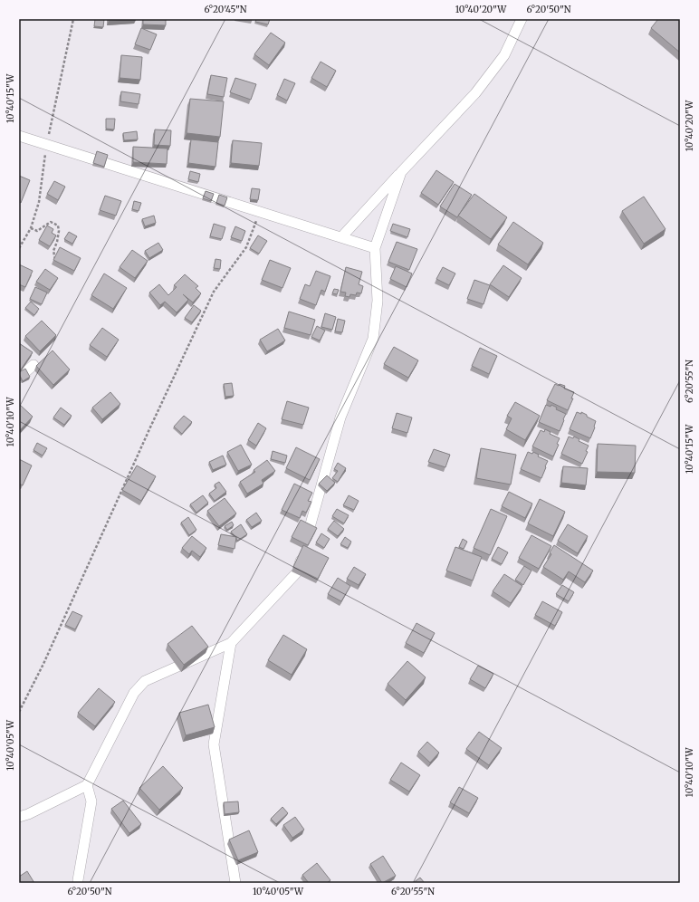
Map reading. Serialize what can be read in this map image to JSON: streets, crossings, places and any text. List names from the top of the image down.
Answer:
{
  "coordinates": [
    "6°20'45\"N",
    "10°40'20\"W",
    "6°20'50\"N",
    "10°40'15\"W",
    "6°20'55\"N",
    "10°40'10\"W",
    "10°40'05\"W"
  ]
}
